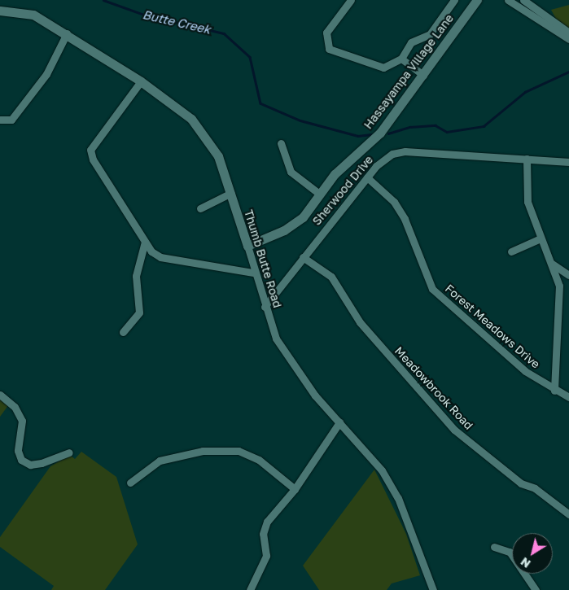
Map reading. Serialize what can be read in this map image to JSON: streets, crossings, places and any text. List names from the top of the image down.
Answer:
{
  "streets": {
    "street": [
      "Hassayampa Village Lane",
      "Sherwood Drive",
      "Thumb Butte Road",
      "Forest Meadows Drive",
      "Meadowbrook Road"
    ]
  },
  "crossings": [
    ["Hassayampa Village Lane", "Thumb Butte Road"],
    ["Sherwood Drive", "Thumb Butte Road"],
    ["Sherwood Drive", "Forest Meadows Drive"],
    ["Sherwood Drive", "Meadowbrook Road"]
  ],
  "water": ["Butte Creek"],
  "north": "bottom left"
}
